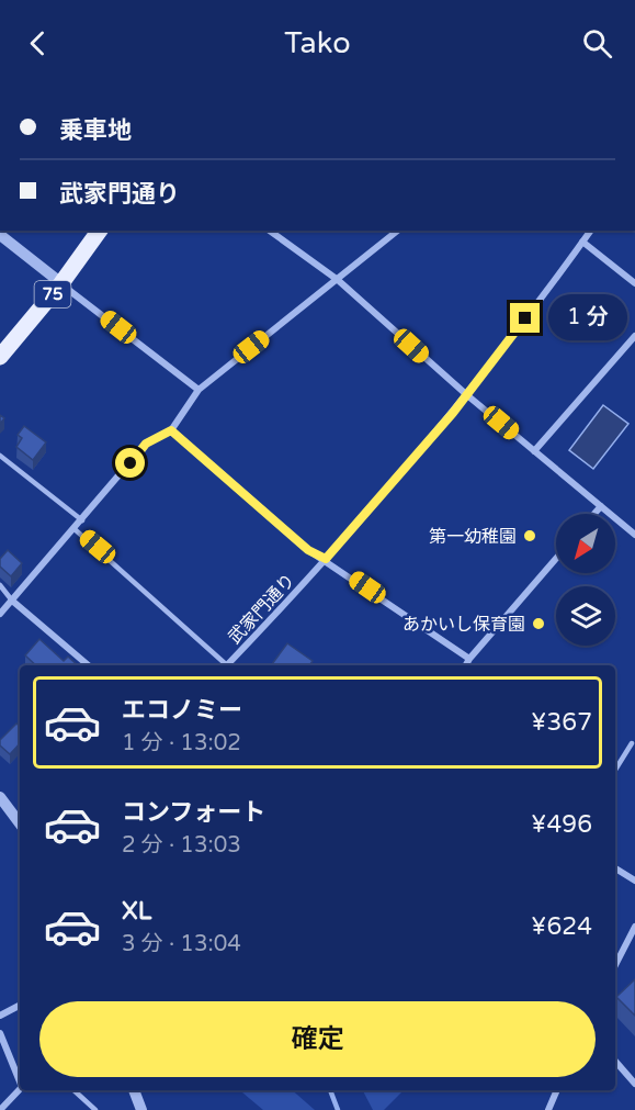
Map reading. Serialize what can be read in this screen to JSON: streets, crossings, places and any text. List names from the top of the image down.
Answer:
{
  "streets": {
    "main road": ["75"],
    "street": ["武家門通り"]
  },
  "places": ["第一幼稚園", "あかいし保育園"],
  "north": "bottom left",
  "page": {
    "header": "Tako",
    "banner": ["乗車地", "武家門通り"],
    "bubble": "1 分",
    "list": [
      {
        "name": "エコノミー",
        "note": "1 分 · 13:02",
        "value": "¥367"
      },
      {
        "name": "コンフォート",
        "note": "2 分 · 13:03",
        "value": "¥496"
      },
      {
        "name": "XL",
        "note": "3 分 · 13:04",
        "value": "¥624"
      }
    ],
    "buttons": "確定"
  }
}
